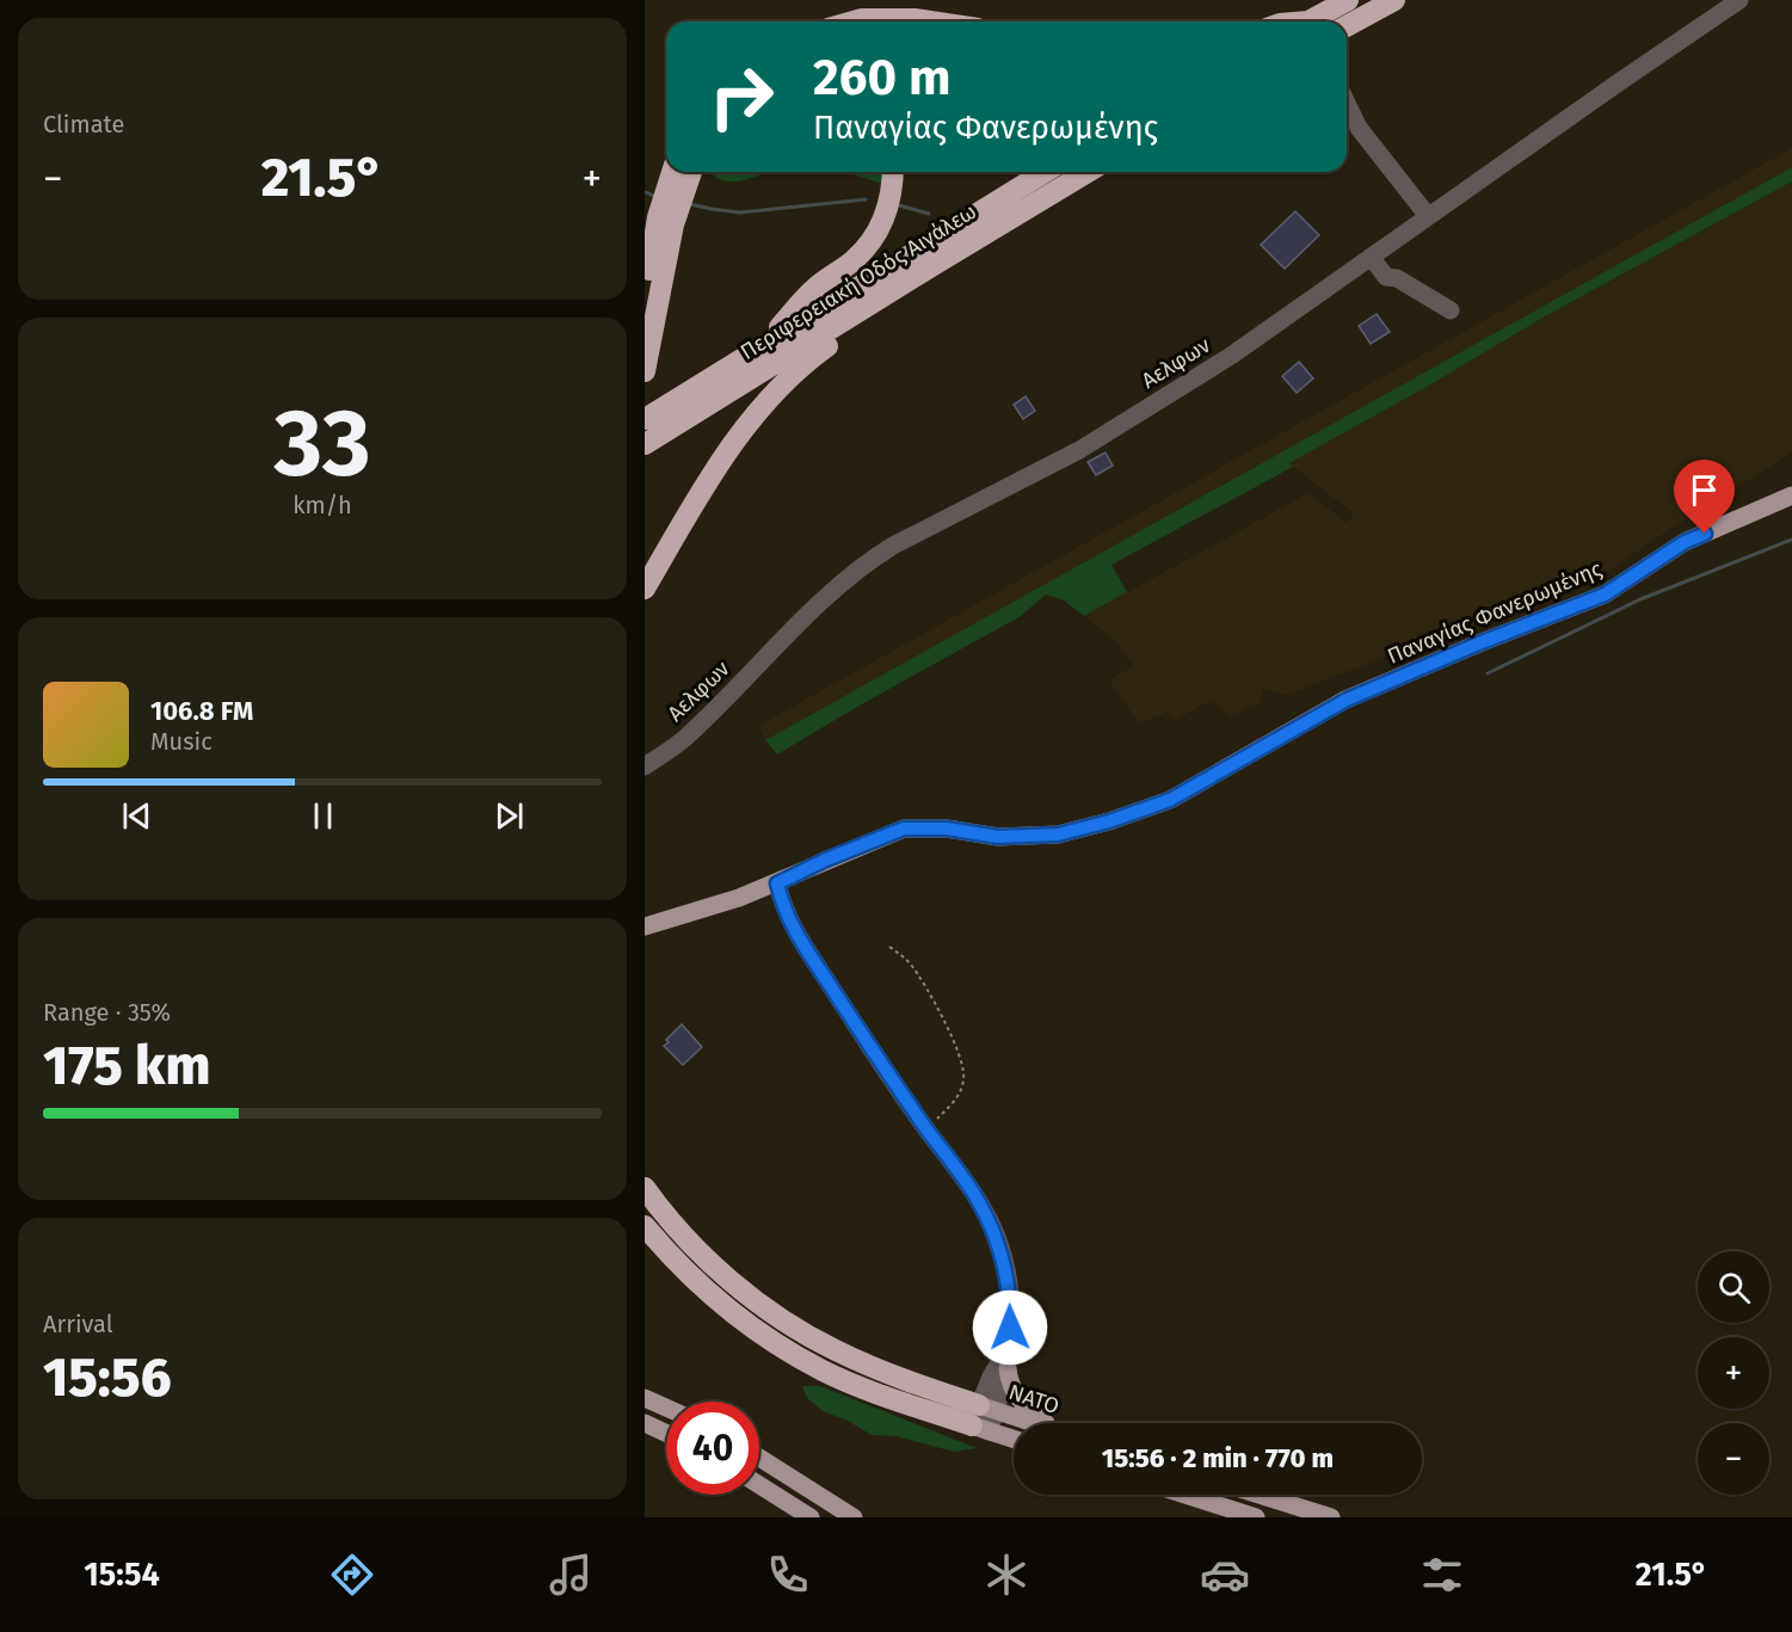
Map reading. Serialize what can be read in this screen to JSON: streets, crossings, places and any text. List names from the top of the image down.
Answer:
{
  "streets": {
    "highway": ["Περιφερειακή Οδός Αιγάλεω"],
    "main road": ["Παναγίας Φανερωμένης", "ΝΑΤΟ"],
    "street": ["Αελφων"]
  },
  "page": {
    "tile": [
      "Climate",
      ["33", "km/h"],
      ["Range · 35%", "175 km"],
      ["Arrival", "15:56"]
    ],
    "turn": ["260 m", "Παναγίας Φανερωμένης"],
    "heat": ["−", "21.5°", "+"],
    "song": ["106.8 FM", "Music"],
    "map_buttons": ["+", "−"],
    "limit": "40",
    "trip": "15:56 · 2 min · 770 m",
    "tabs": ["15:54", "21.5°"]
  }
}
